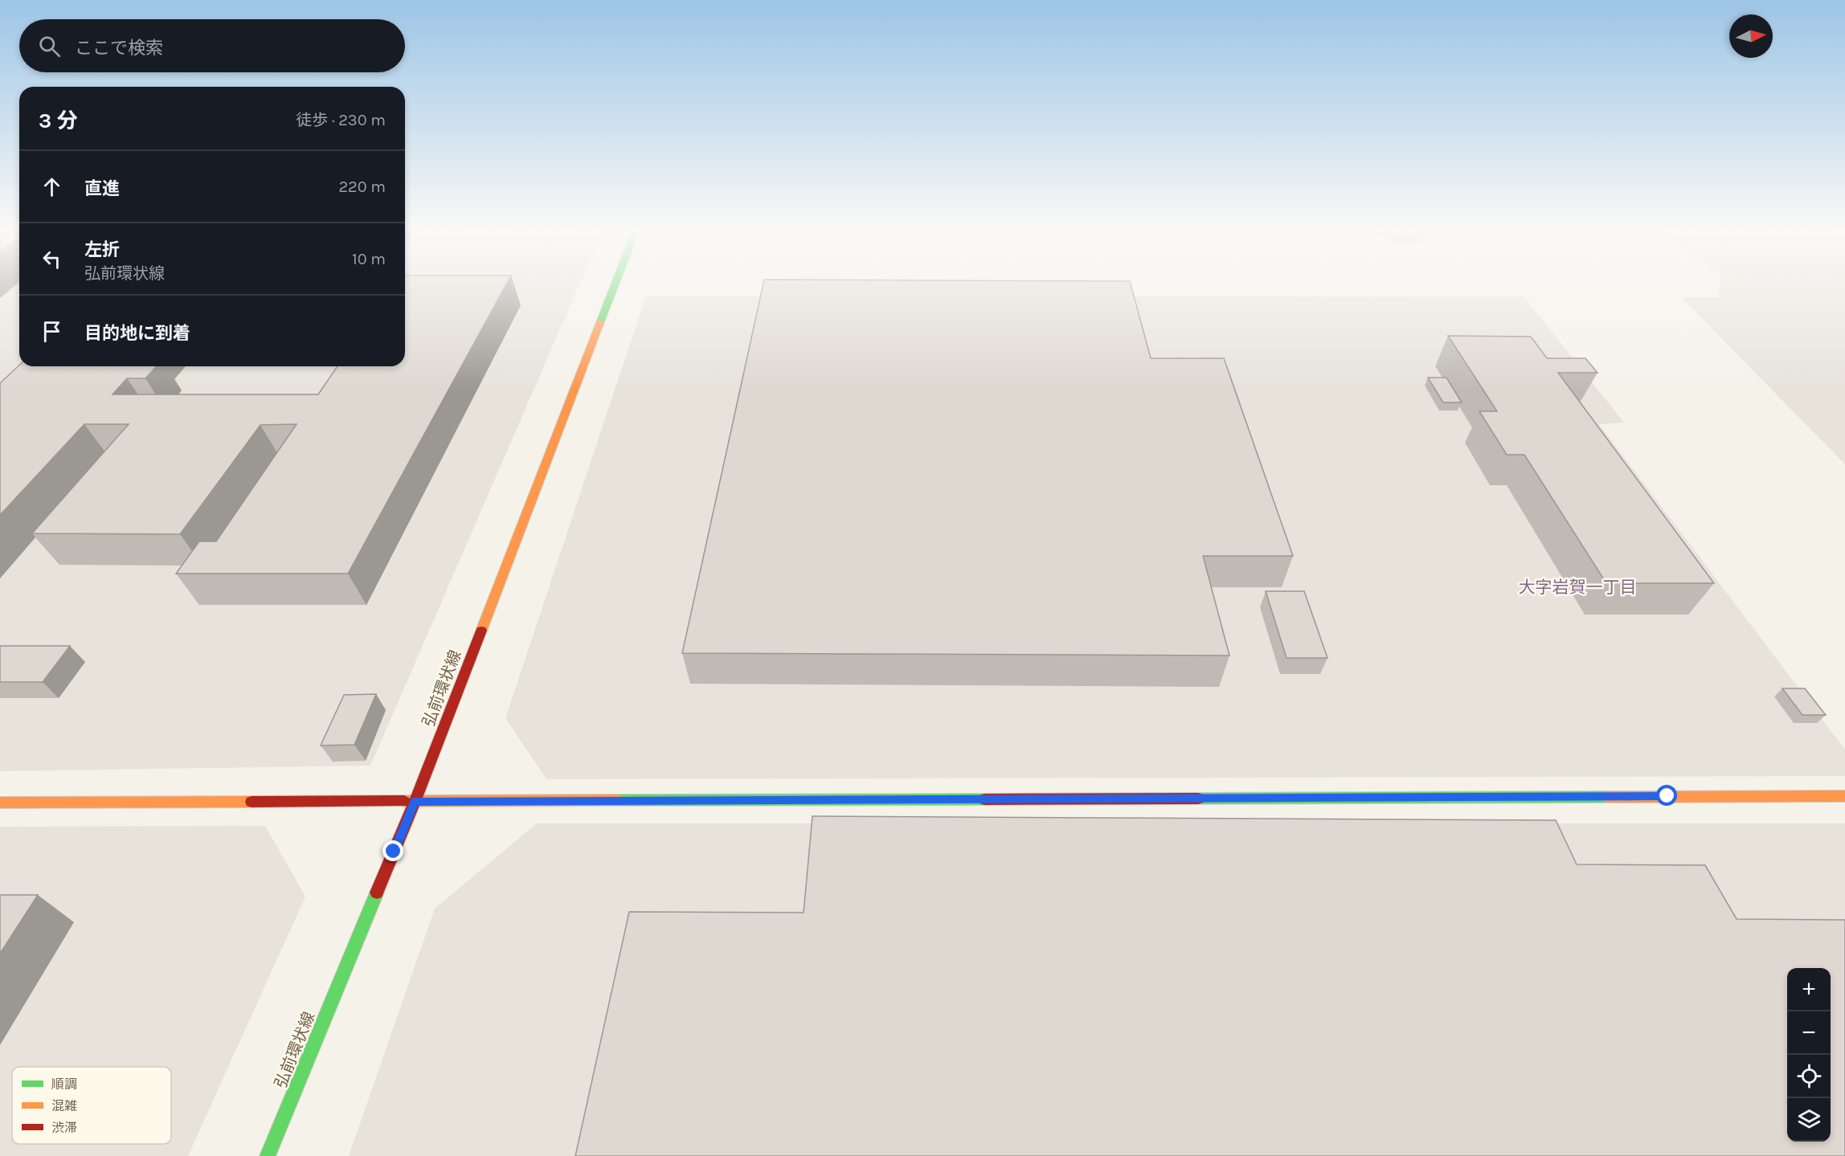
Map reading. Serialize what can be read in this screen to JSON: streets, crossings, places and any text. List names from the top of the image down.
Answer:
{
  "streets": {
    "street": ["弘前環状線"]
  },
  "districts": ["大字岩賀一丁目"],
  "legend": ["順調", "混雑", "渋滞"],
  "north": "right",
  "page": {
    "search": "ここで検索",
    "heading": ["3 分", "徒歩 · 230 m"],
    "list": [
      ["直進", "220 m"],
      ["左折", "弘前環状線", "10 m"],
      "目的地に到着"
    ],
    "map_buttons": ["+", "−"]
  }
}
